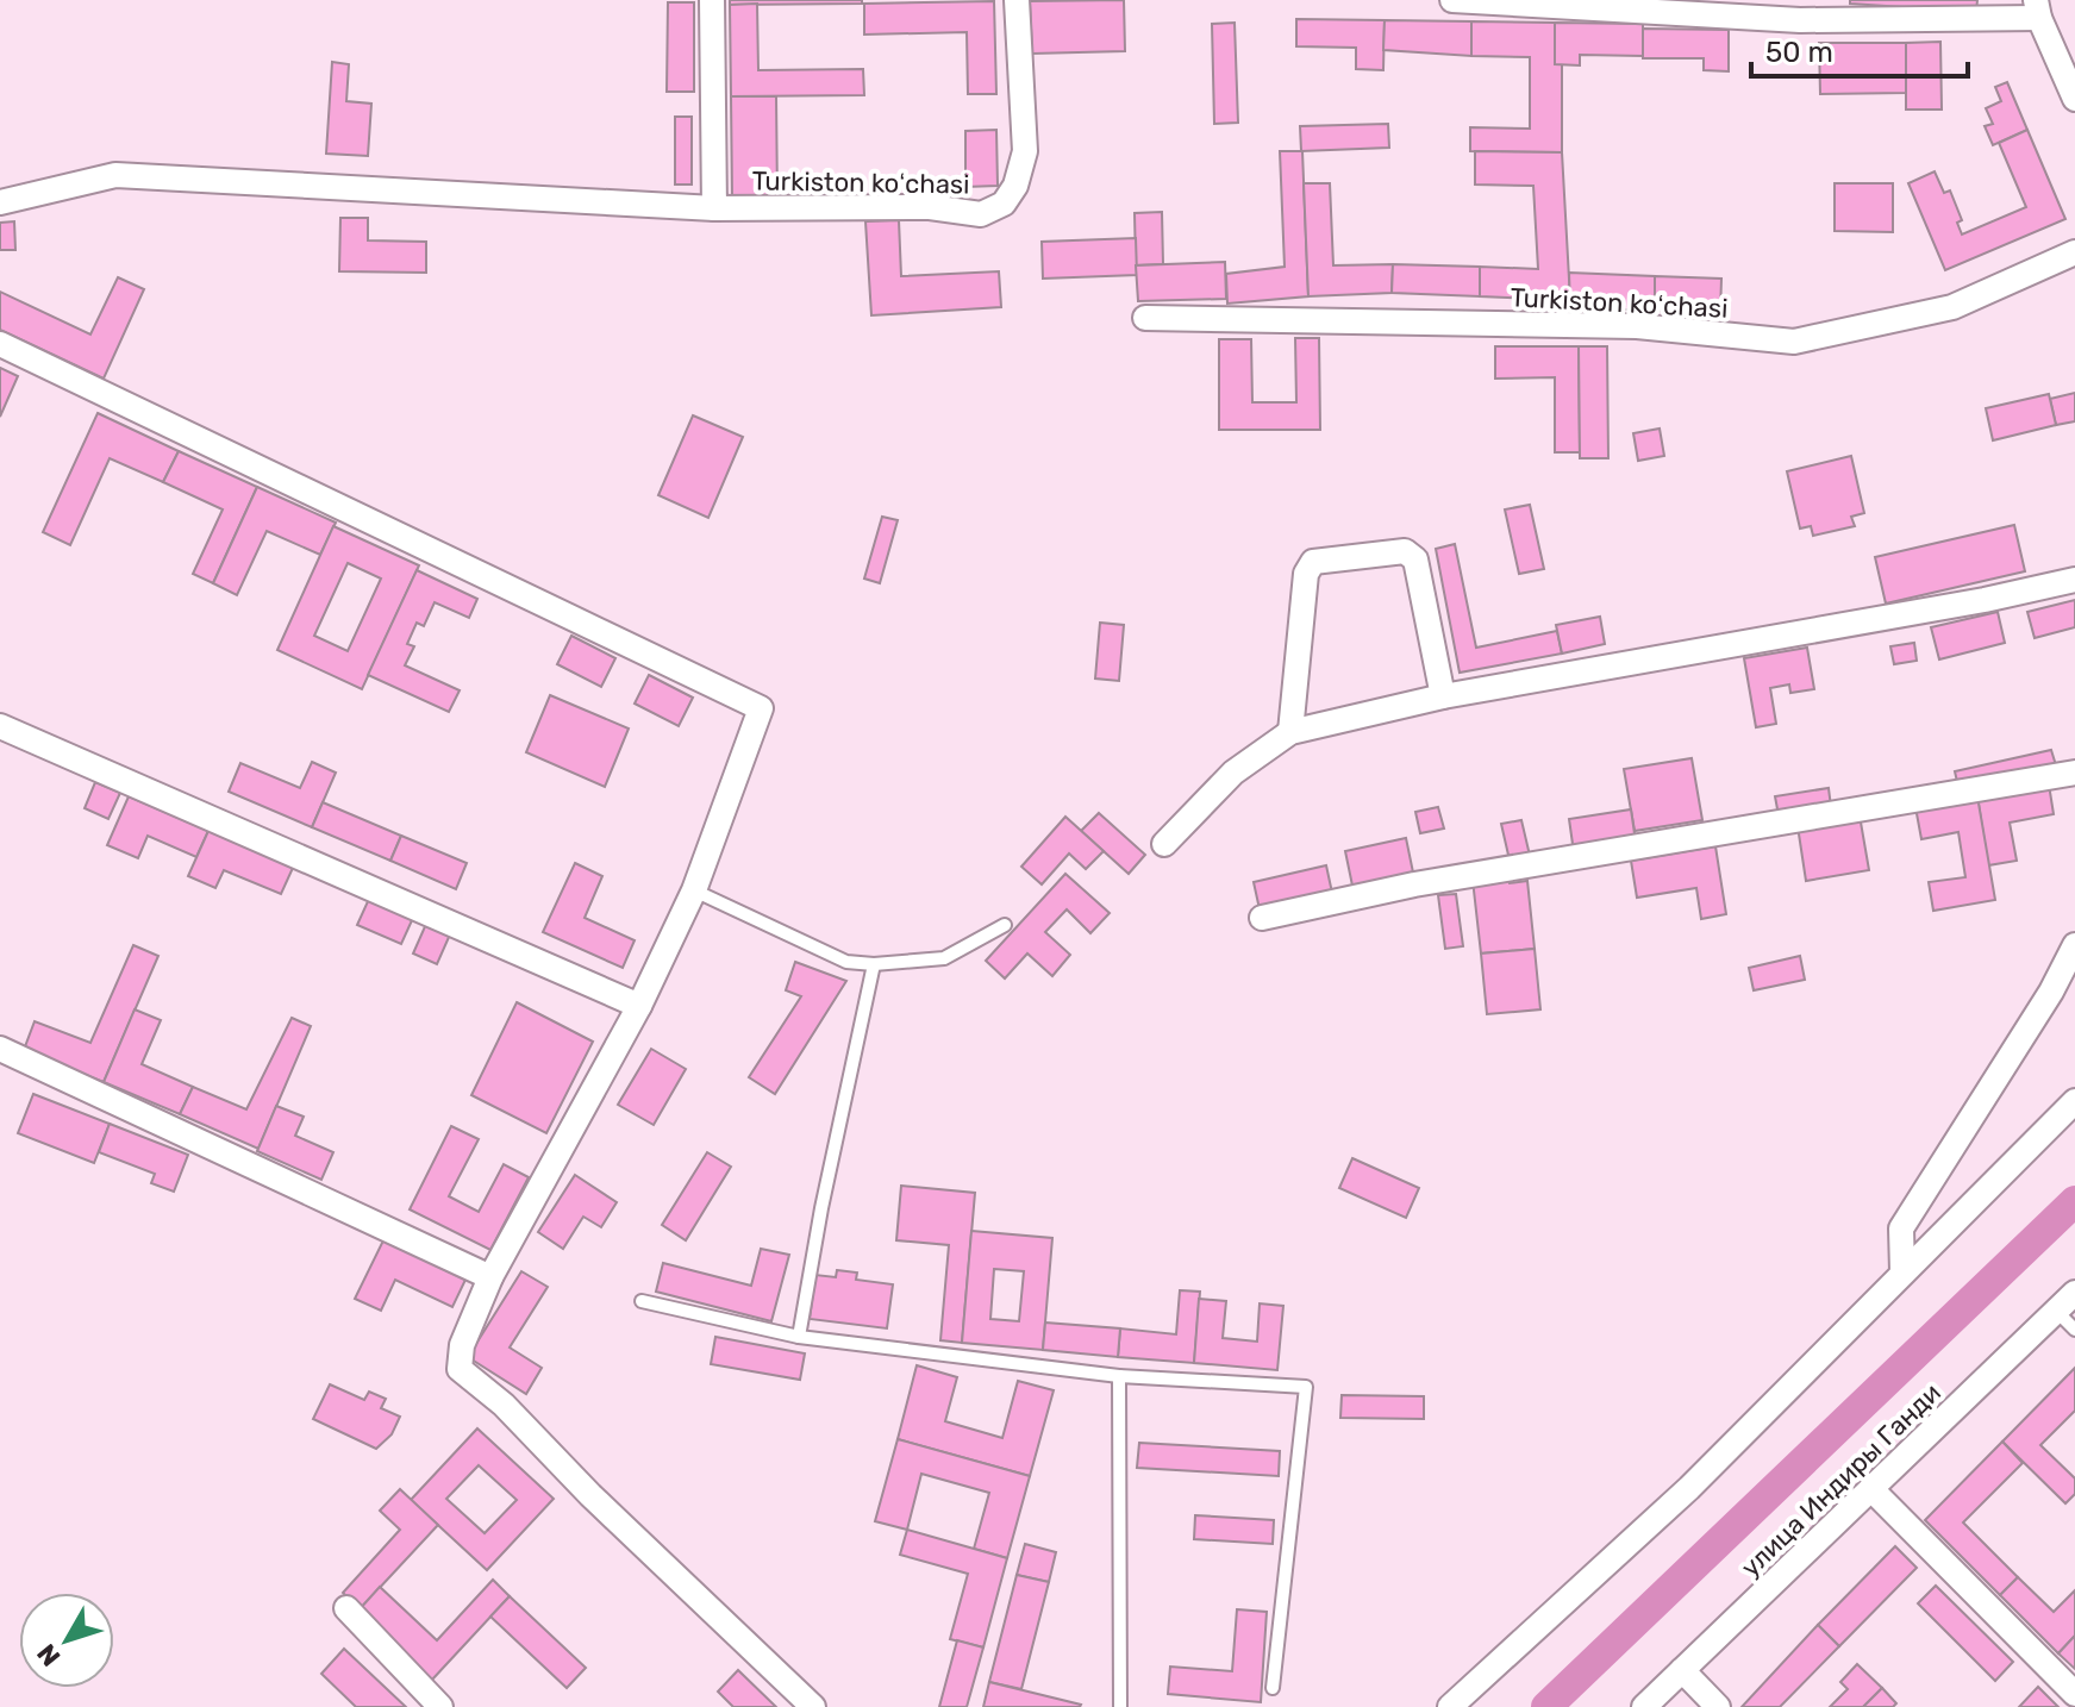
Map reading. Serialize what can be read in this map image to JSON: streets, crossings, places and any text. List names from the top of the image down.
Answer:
{
  "streets": {
    "street": ["Turkiston koʻchasi", "улица Индиры Ганди"]
  },
  "scale_bar": "50 m",
  "north": "bottom left"
}
